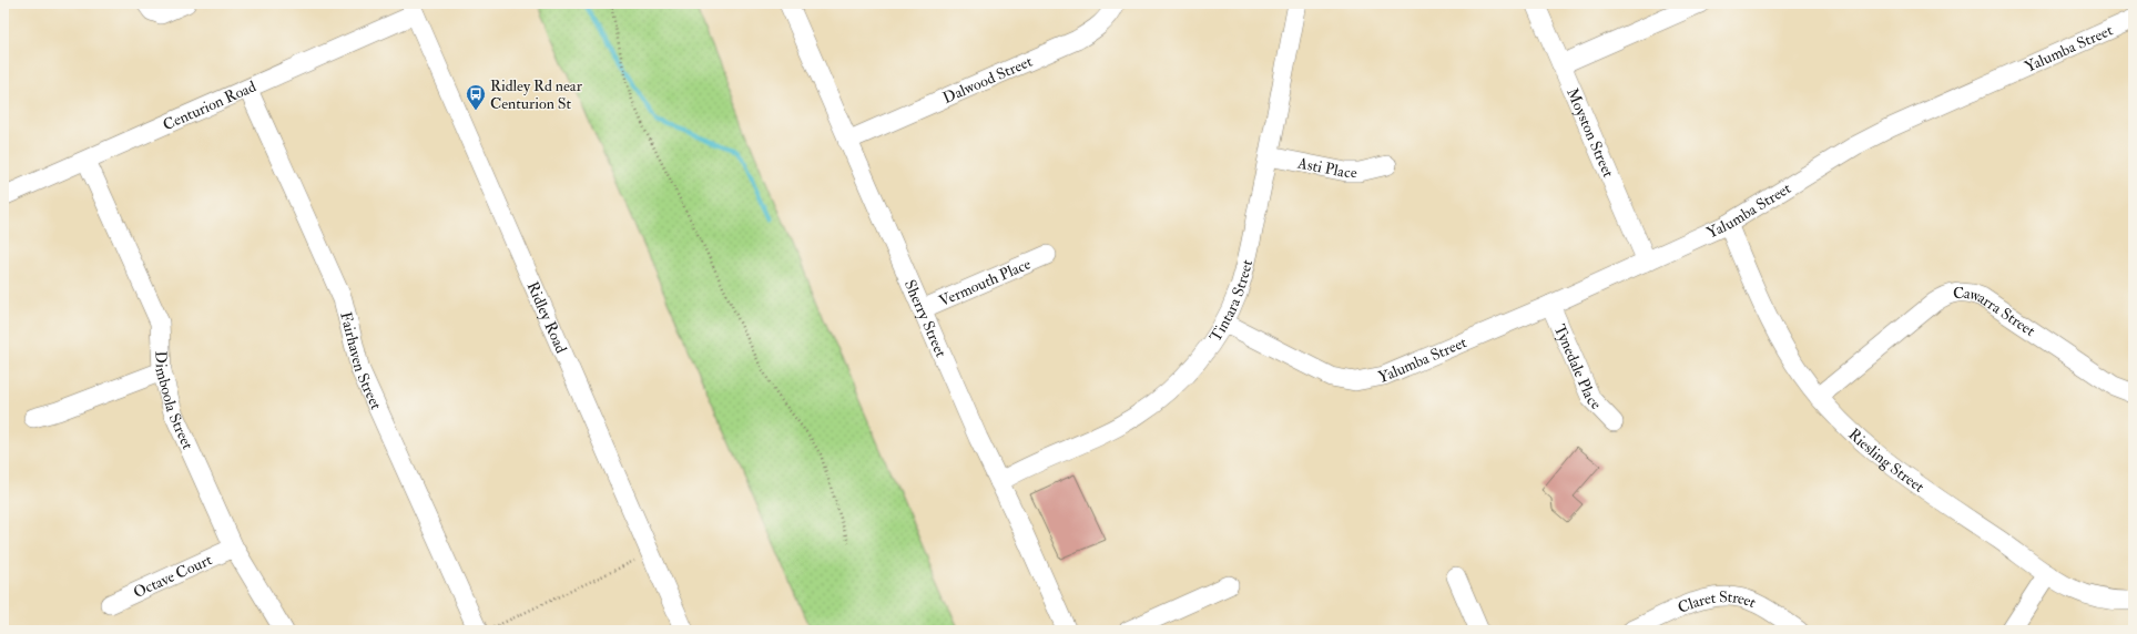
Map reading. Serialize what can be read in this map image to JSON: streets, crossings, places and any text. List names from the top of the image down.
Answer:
{
  "streets": {
    "street": [
      "Yalumba Street",
      "Dalwood Street",
      "Centurion Road",
      "Moyston Street",
      "Asti Place",
      "Vermouth Place",
      "Tintara Street",
      "Cawarra Street",
      "Ridley Road",
      "Sherry Street",
      "Fairhaven Street",
      "Tynedale Place",
      "Dimboola Street",
      "Riesling Street",
      "Octave Court",
      "Claret Street"
    ]
  },
  "crossings": [
    ["Yalumba Street", "Moyston Street"],
    ["Yalumba Street", "Tintara Street"],
    ["Yalumba Street", "Tynedale Place"],
    ["Yalumba Street", "Riesling Street"],
    ["Dalwood Street", "Sherry Street"],
    ["Centurion Road", "Ridley Road"],
    ["Centurion Road", "Fairhaven Street"],
    ["Centurion Road", "Dimboola Street"],
    ["Asti Place", "Tintara Street"],
    ["Vermouth Place", "Sherry Street"],
    ["Tintara Street", "Sherry Street"],
    ["Cawarra Street", "Riesling Street"],
    ["Dimboola Street", "Octave Court"]
  ],
  "places": {
    "bus stop": ["Ridley Rd near Centurion St"]
  }
}
